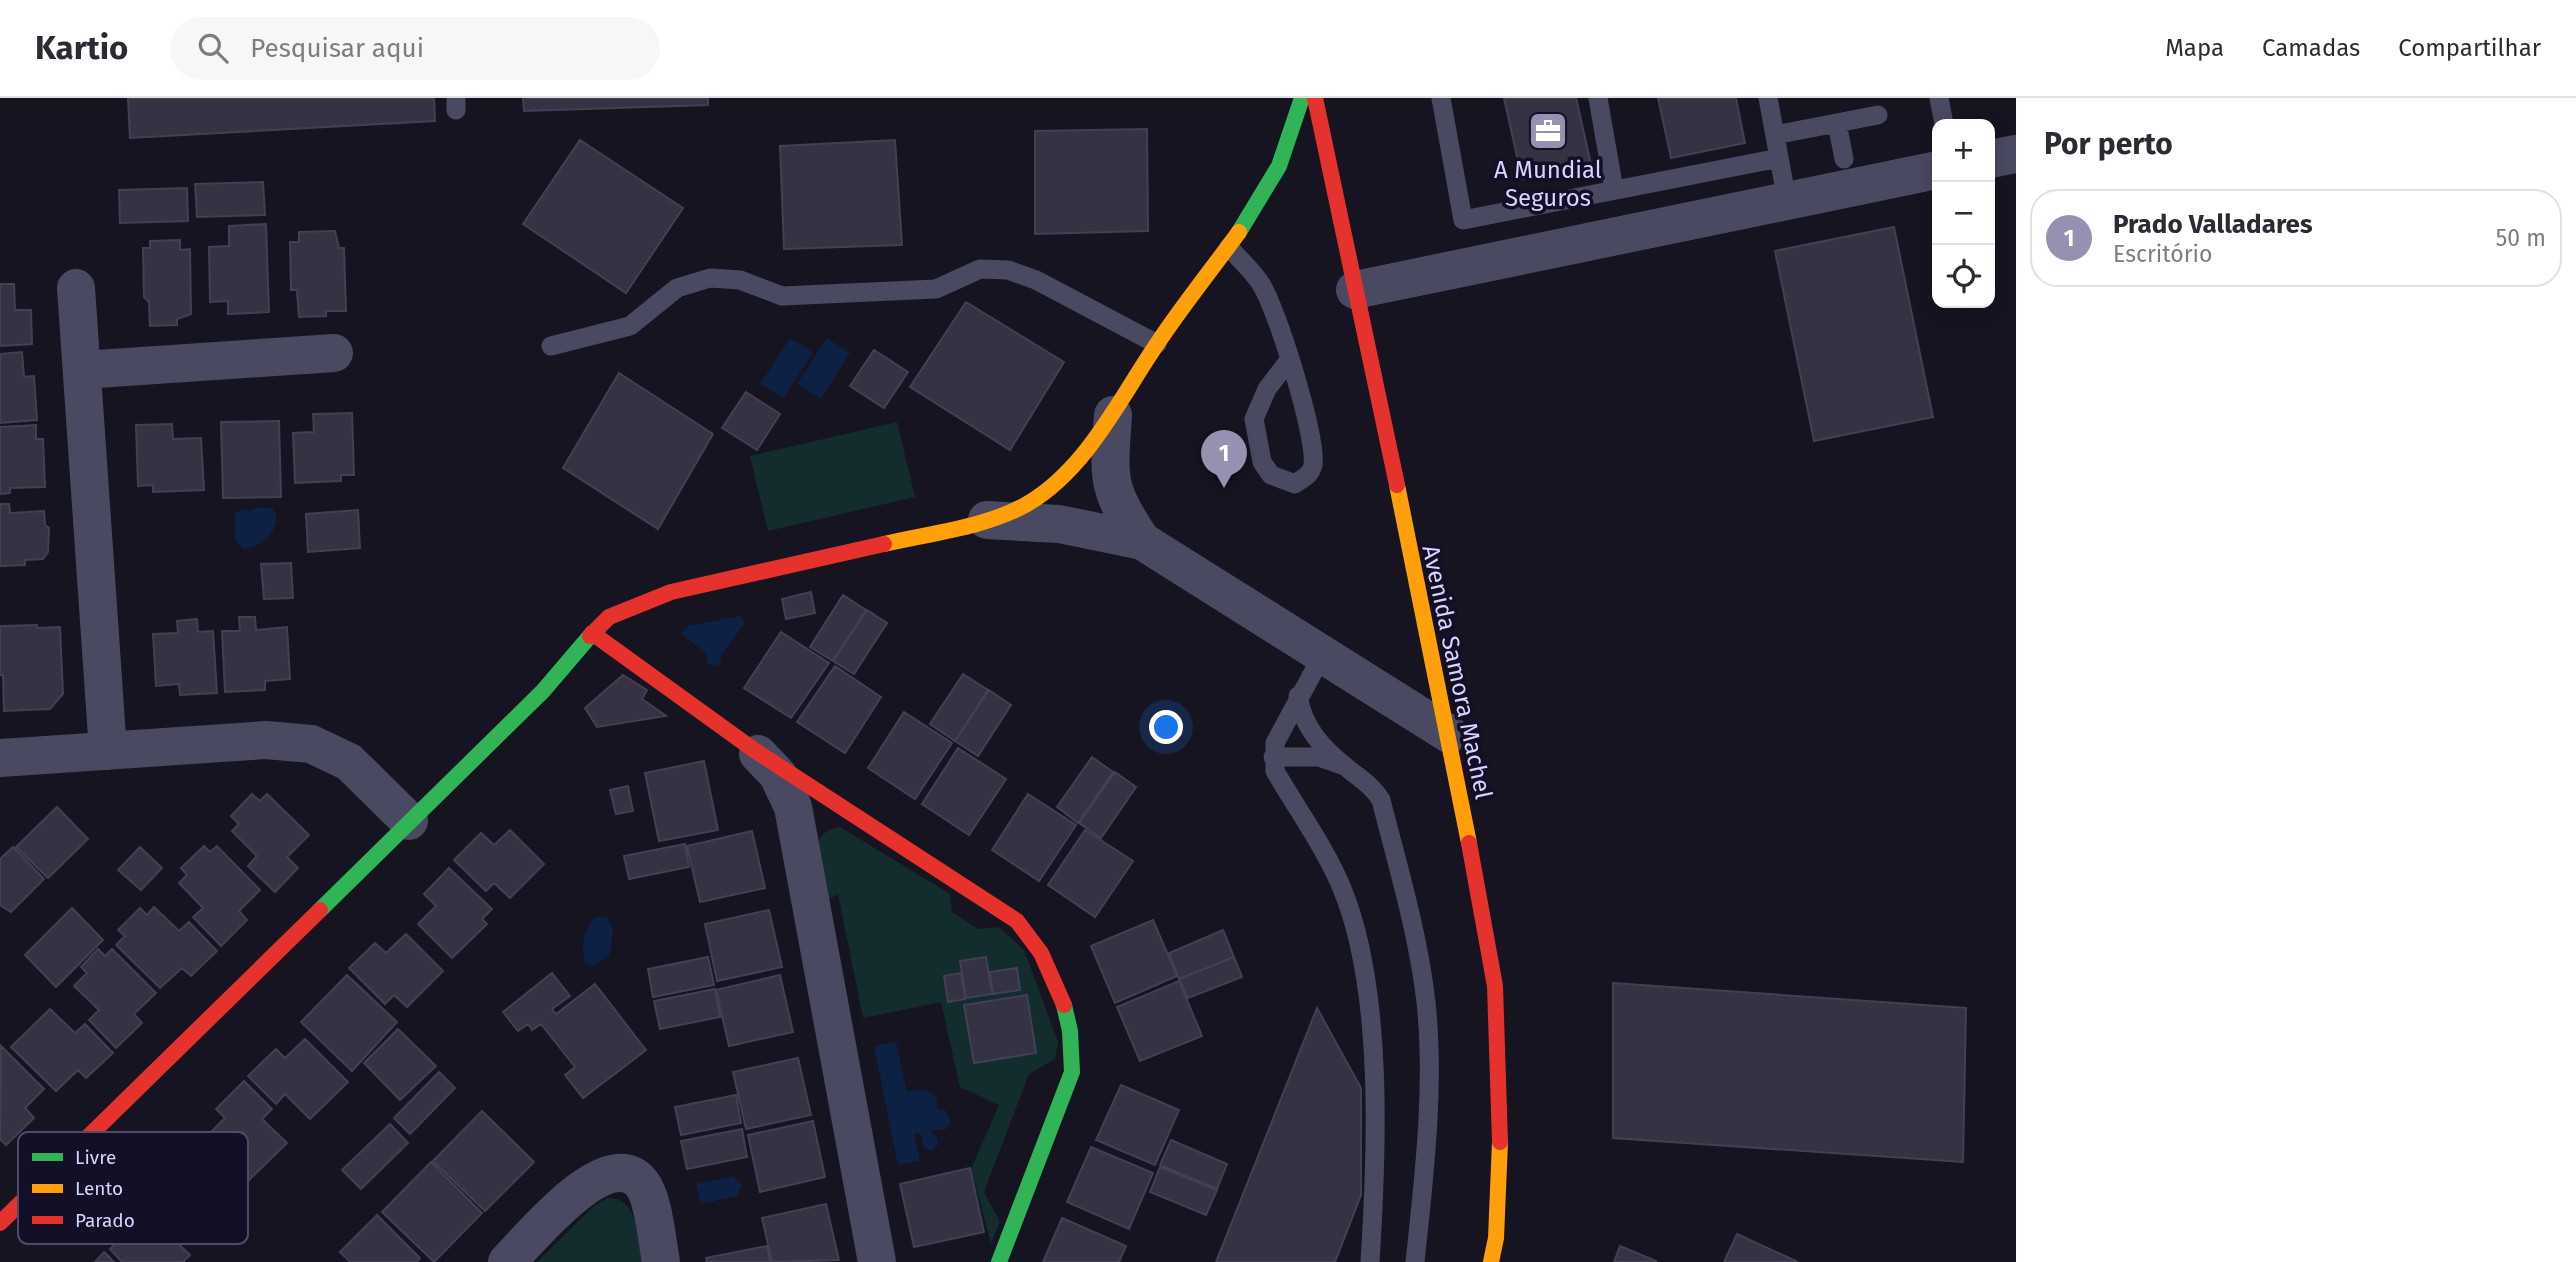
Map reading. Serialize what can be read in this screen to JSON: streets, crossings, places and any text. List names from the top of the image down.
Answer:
{
  "streets": {
    "street": ["Avenida Samora Machel"]
  },
  "places": {
    "office": ["A Mundial Seguros"]
  },
  "legend": ["Livre", "Lento", "Parado"],
  "page": {
    "header": "Kartio",
    "search": "Pesquisar aqui",
    "nav": ["Mapa", "Camadas", "Compartilhar"],
    "heading": "Por perto",
    "map_buttons": ["+", "−"],
    "list": [
      {
        "mark": "1",
        "name": "Prado Valladares",
        "note": "Escritório",
        "value": "50 m"
      }
    ],
    "pins": "1"
  }
}
